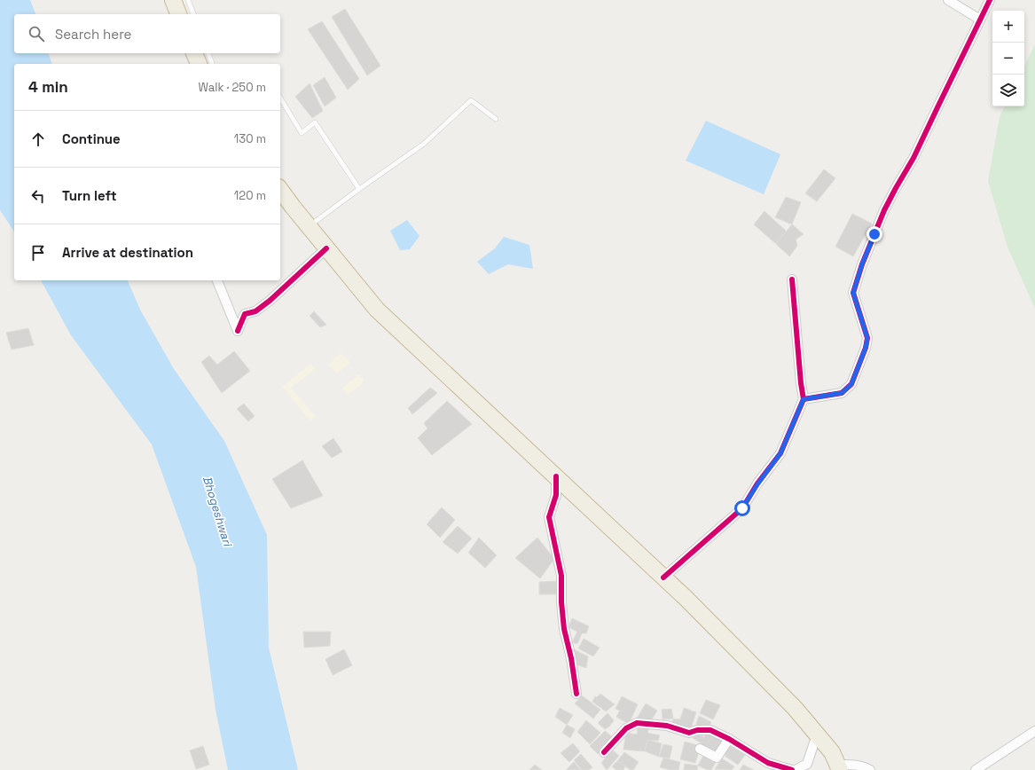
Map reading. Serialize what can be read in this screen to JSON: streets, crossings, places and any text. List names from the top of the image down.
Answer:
{
  "water": ["Bhogeshwari"],
  "page": {
    "map_buttons": ["+", "−"],
    "search": "Search here",
    "heading": ["4 min", "Walk · 250 m"],
    "list": [
      ["Continue", "130 m"],
      ["Turn left", "120 m"],
      "Arrive at destination"
    ]
  }
}
